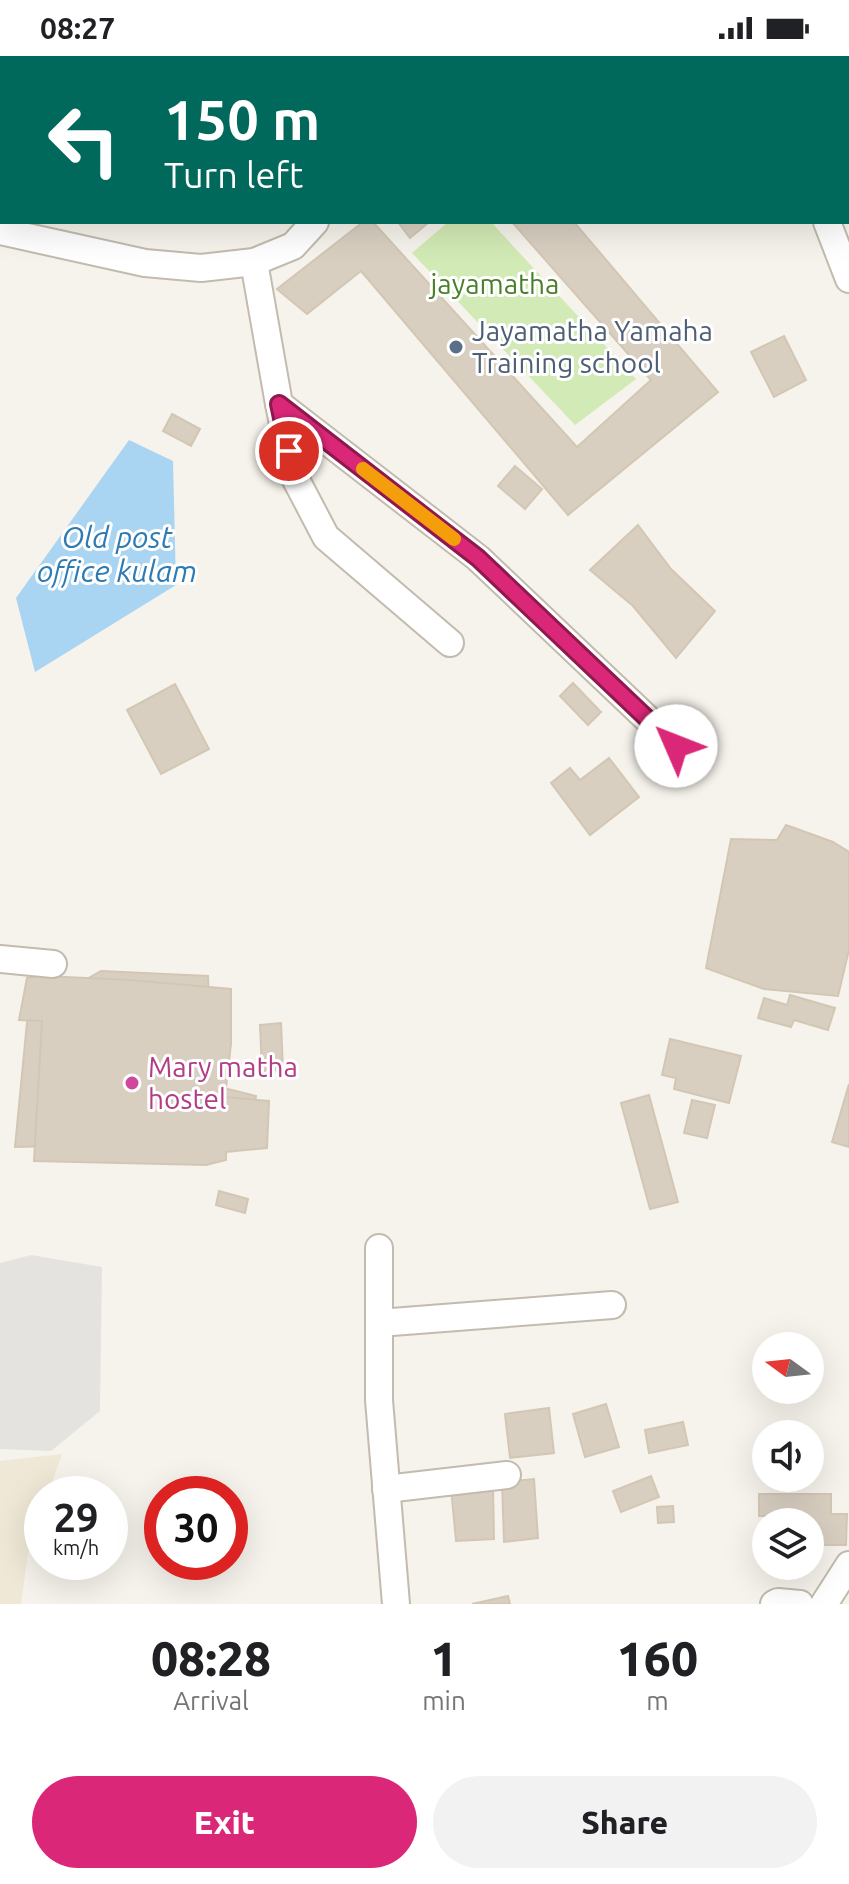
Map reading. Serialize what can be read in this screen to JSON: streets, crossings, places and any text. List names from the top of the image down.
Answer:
{
  "water": ["Old post office kulam"],
  "parks": ["jayamatha"],
  "places": ["Jayamatha Yamaha Training school", "Mary matha hostel"],
  "north": "left",
  "page": {
    "status": "08:27",
    "turn": ["150 m", "Turn left"],
    "speed": "29 km/h",
    "limit": "30",
    "eta": [
      "08:28",
      "Arrival",
      "1",
      "min",
      "160",
      "m"
    ],
    "buttons": ["Exit", "Share"]
  }
}
